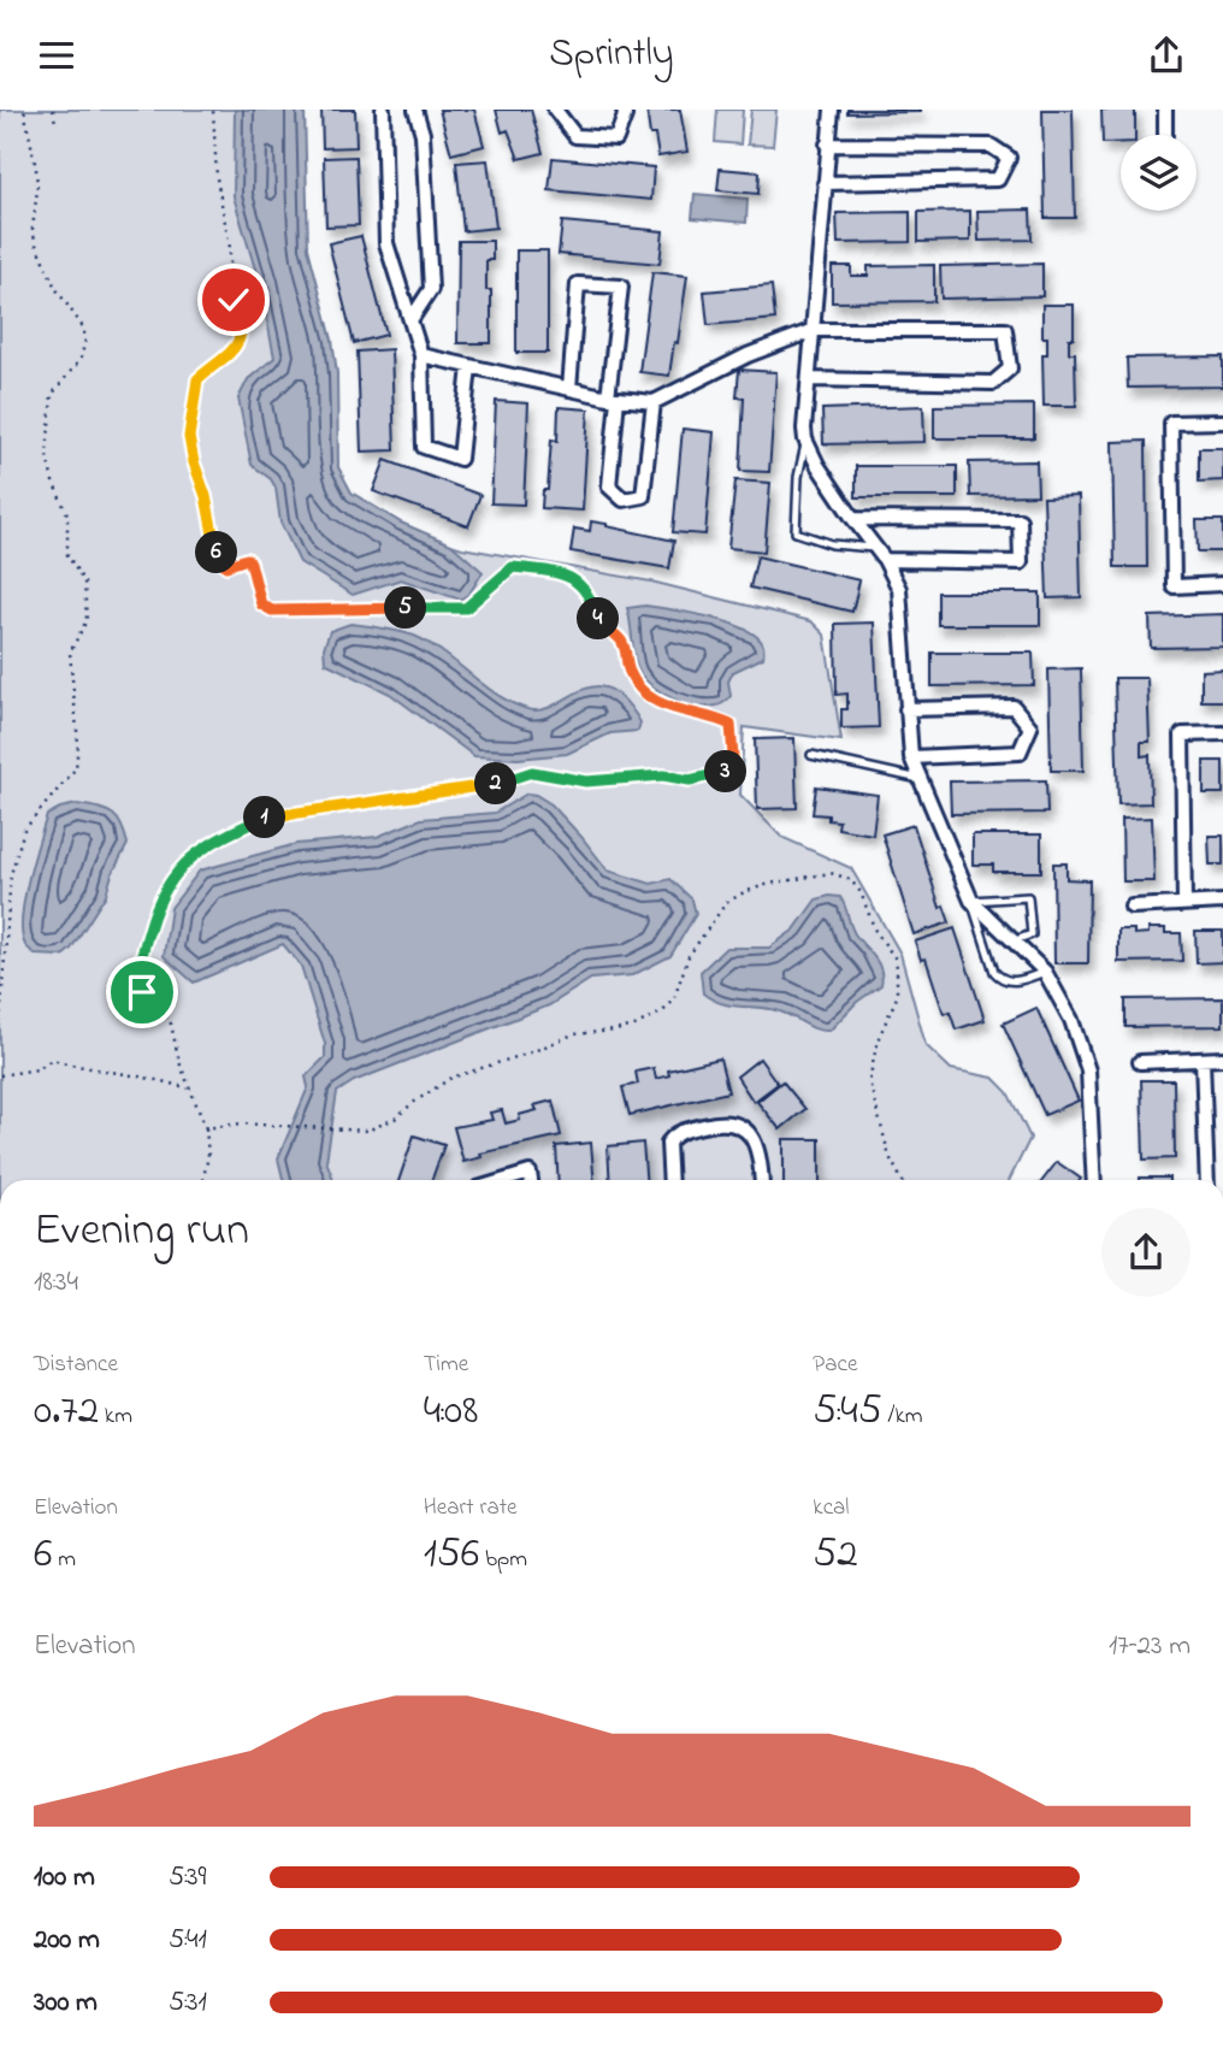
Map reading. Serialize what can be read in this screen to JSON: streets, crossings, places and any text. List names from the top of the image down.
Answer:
{
  "page": {
    "header": "Sprintly",
    "pins": [
      "6",
      "5",
      "4",
      "3",
      "2",
      "1"
    ],
    "heading": ["Evening run", "18:34"],
    "stats": [
      ["Distance", "0.72 km"],
      ["Time", "4:08"],
      ["Pace", "5:45 /km"],
      ["Elevation", "6 m"],
      ["Heart rate", "156 bpm"],
      ["kcal", "52"]
    ],
    "chart": ["Elevation", "17–23 m"],
    "list": [
      {
        "name": "100 m",
        "note": "5:39"
      },
      {
        "name": "200 m",
        "note": "5:41"
      },
      {
        "name": "300 m",
        "note": "5:31"
      }
    ]
  }
}
